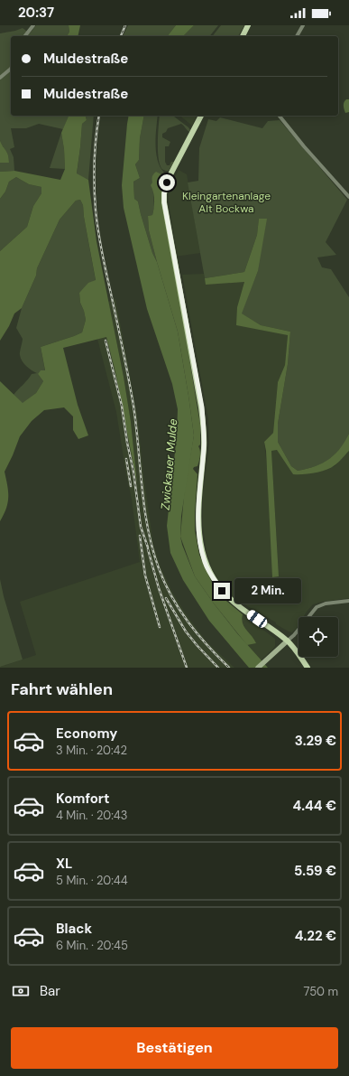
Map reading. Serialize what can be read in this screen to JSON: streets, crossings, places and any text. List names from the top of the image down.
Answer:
{
  "water": ["Zwickauer Mulde"],
  "parks": ["Kleingartenanlage Alt Bockwa"],
  "page": {
    "status": "20:37",
    "banner": ["Muldestraße", "Muldestraße"],
    "bubble": "2 Min.",
    "heading": "Fahrt wählen",
    "list": [
      {
        "name": "Economy",
        "note": "3 Min. · 20:42",
        "value": "3.29 €"
      },
      {
        "name": "Komfort",
        "note": "4 Min. · 20:43",
        "value": "4.44 €"
      },
      {
        "name": "XL",
        "note": "5 Min. · 20:44",
        "value": "5.59 €"
      },
      {
        "name": "Black",
        "note": "6 Min. · 20:45",
        "value": "4.22 €"
      }
    ],
    "pay": ["Bar", "750 m"],
    "buttons": "Bestätigen"
  }
}
